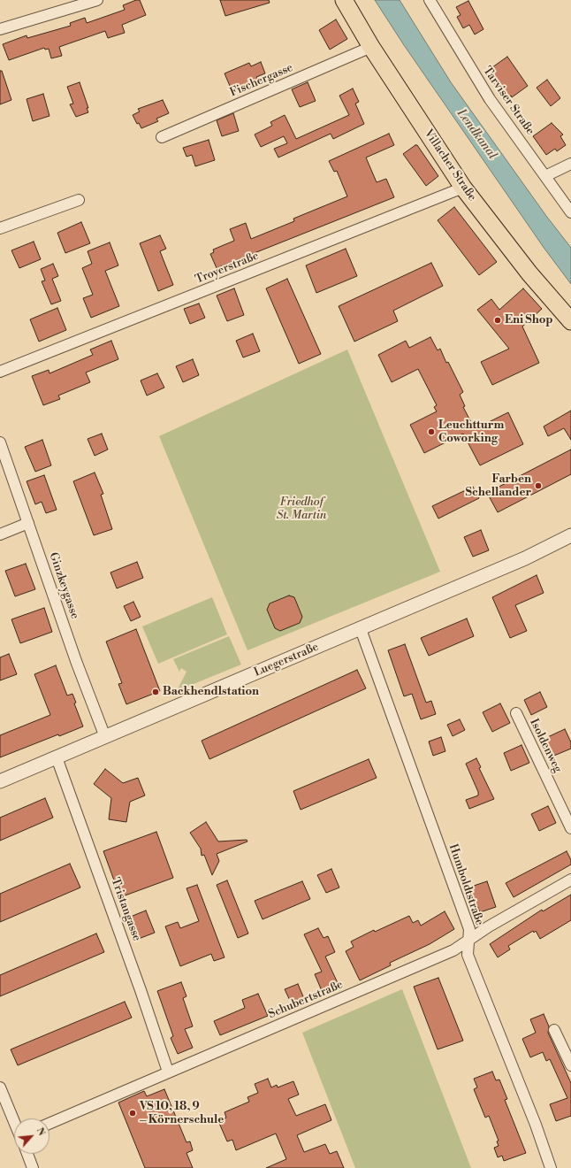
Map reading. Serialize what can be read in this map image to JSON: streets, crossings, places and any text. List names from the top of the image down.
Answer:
{
  "streets": {
    "main road": ["Villacher Straße"],
    "street": [
      "Fischergasse",
      "Tarviser Straße",
      "Troyerstraße",
      "Ginzkeygasse",
      "Luegerstraße",
      "Isoldenweg",
      "Humboldtstraße",
      "Tristangasse",
      "Schubertstraße"
    ]
  },
  "crossings": [
    ["Fischergasse", "Villacher Straße"],
    ["Villacher Straße", "Troyerstraße"],
    ["Ginzkeygasse", "Luegerstraße"],
    ["Luegerstraße", "Humboldtstraße"],
    ["Luegerstraße", "Tristangasse"],
    ["Humboldtstraße", "Schubertstraße"],
    ["Tristangasse", "Schubertstraße"]
  ],
  "water": ["Lendkanal"],
  "parks": ["Friedhof St. Martin"],
  "places": [
    "Eni Shop",
    "Leuchtturm Coworking",
    "Farben Schellander",
    "Backhendlstation",
    "VS 10, 18, 9 – Körnerschule"
  ],
  "north": "top right"
}
